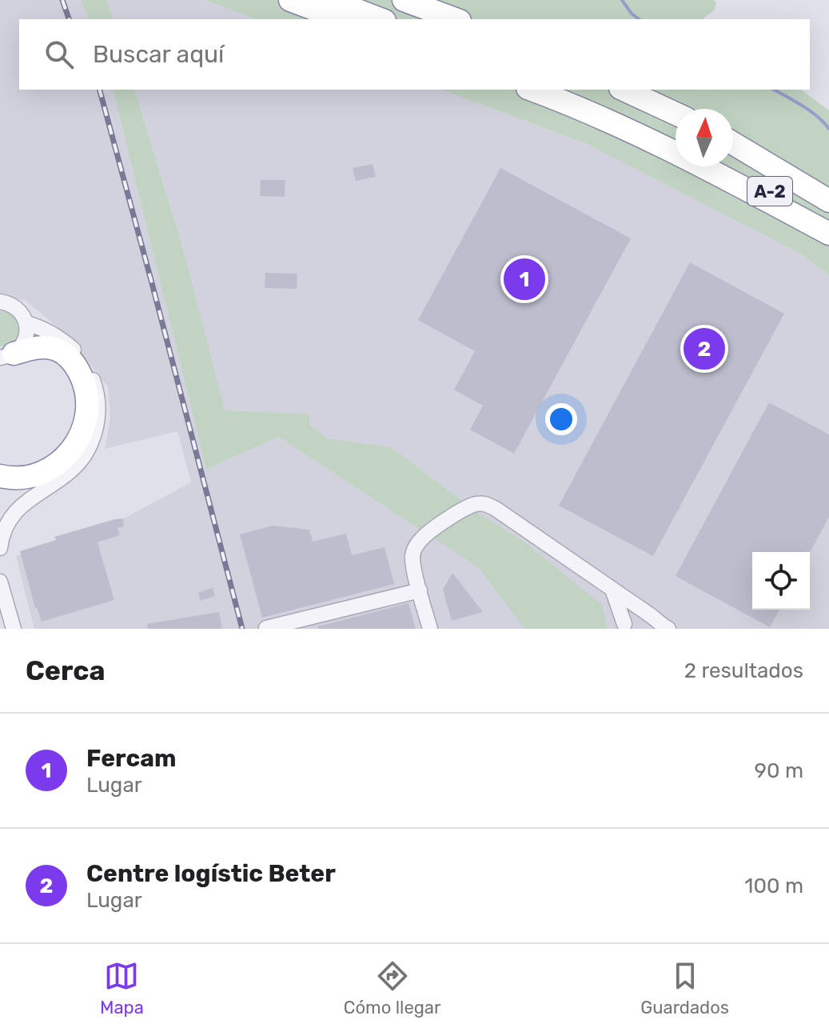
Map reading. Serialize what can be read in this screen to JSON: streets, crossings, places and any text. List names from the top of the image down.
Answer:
{
  "streets": {
    "highway": ["A-2"]
  },
  "north": "top",
  "page": {
    "search": "Buscar aquí",
    "pins": ["1", "2"],
    "heading": ["Cerca", "2 resultados"],
    "list": [
      {
        "mark": "1",
        "name": "Fercam",
        "note": "Lugar",
        "value": "90 m"
      },
      {
        "mark": "2",
        "name": "Centre logístic Beter",
        "note": "Lugar",
        "value": "100 m"
      }
    ],
    "nav": ["Mapa", "Cómo llegar", "Guardados"]
  }
}
